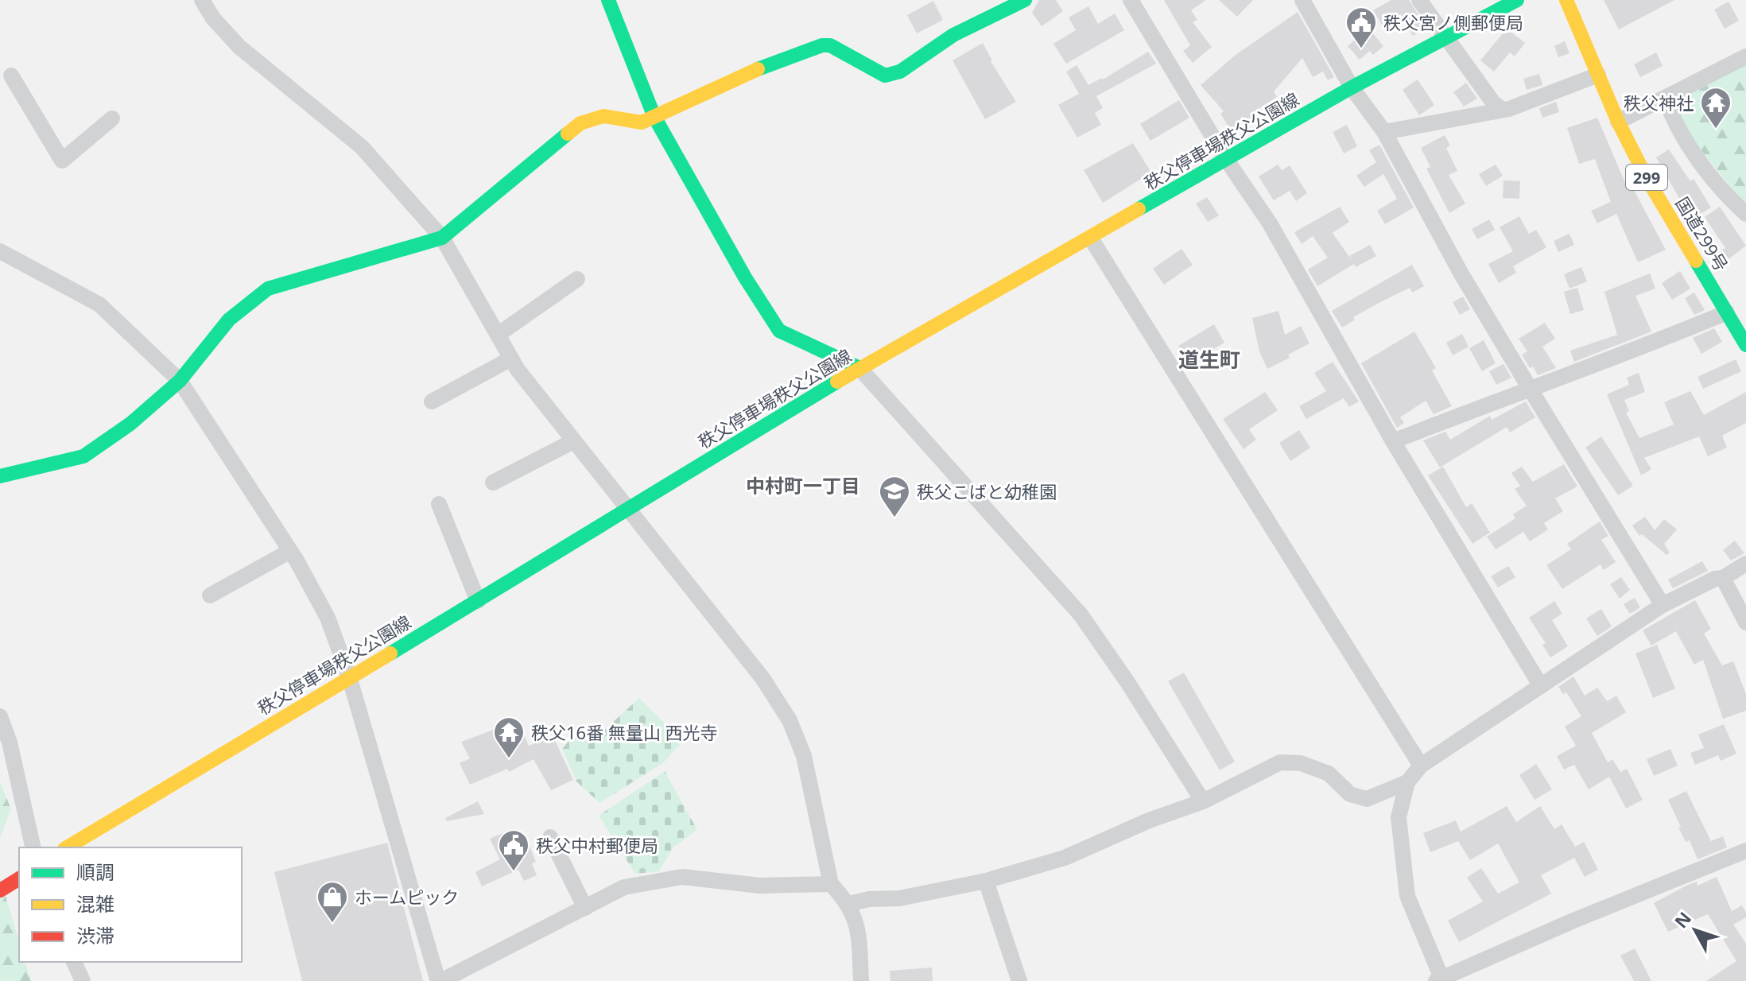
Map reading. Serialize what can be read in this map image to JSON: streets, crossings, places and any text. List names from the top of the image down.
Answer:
{
  "streets": {
    "main road": ["秩父停車場秩父公園線", "299", "国道299号"]
  },
  "districts": ["道生町", "中村町一丁目"],
  "places": {
    "public building": ["秩父宮ノ側郵便局", "秩父中村郵便局"],
    "temple": ["秩父神社", "秩父16番 無量山 西光寺"],
    "school or university": ["秩父こばと幼稚園"],
    "shop": ["ホームピック"]
  },
  "legend": ["順調", "混雑", "渋滞"],
  "north": "top left"
}
